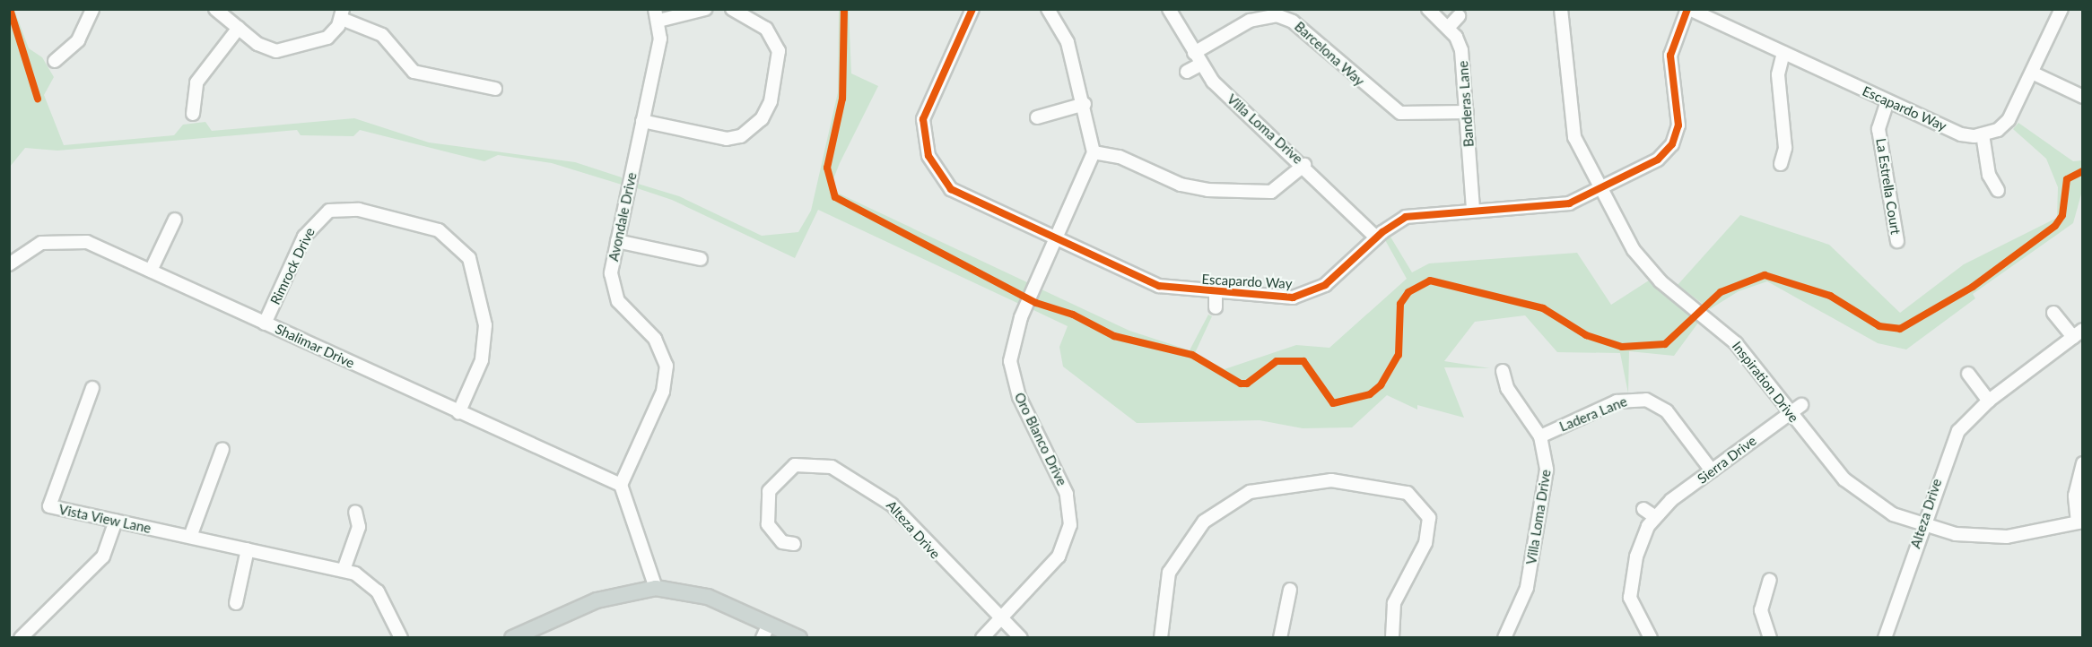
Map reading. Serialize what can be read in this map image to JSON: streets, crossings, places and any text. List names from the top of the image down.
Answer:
{
  "streets": {
    "street": [
      "Barcelona Way",
      "Banderas Lane",
      "Escapardo Way",
      "Villa Loma Drive",
      "La Estrella Court",
      "Avondale Drive",
      "Rimrock Drive",
      "Shalimar Drive",
      "Inspiration Drive",
      "Ladera Lane",
      "Oro Blanco Drive",
      "Sierra Drive",
      "Alteza Drive",
      "Vista View Lane"
    ]
  },
  "crossings": [
    ["Barcelona Way", "Banderas Lane"],
    ["Barcelona Way", "Villa Loma Drive"],
    ["Banderas Lane", "Escapardo Way"],
    ["Escapardo Way", "Villa Loma Drive"],
    ["Escapardo Way", "La Estrella Court"],
    ["Escapardo Way", "Inspiration Drive"],
    ["Escapardo Way", "Oro Blanco Drive"],
    ["Villa Loma Drive", "Ladera Lane"],
    ["Avondale Drive", "Shalimar Drive"],
    ["Rimrock Drive", "Shalimar Drive"],
    ["Inspiration Drive", "Sierra Drive"],
    ["Inspiration Drive", "Alteza Drive"],
    ["Ladera Lane", "Sierra Drive"],
    ["Oro Blanco Drive", "Alteza Drive"]
  ]
}
